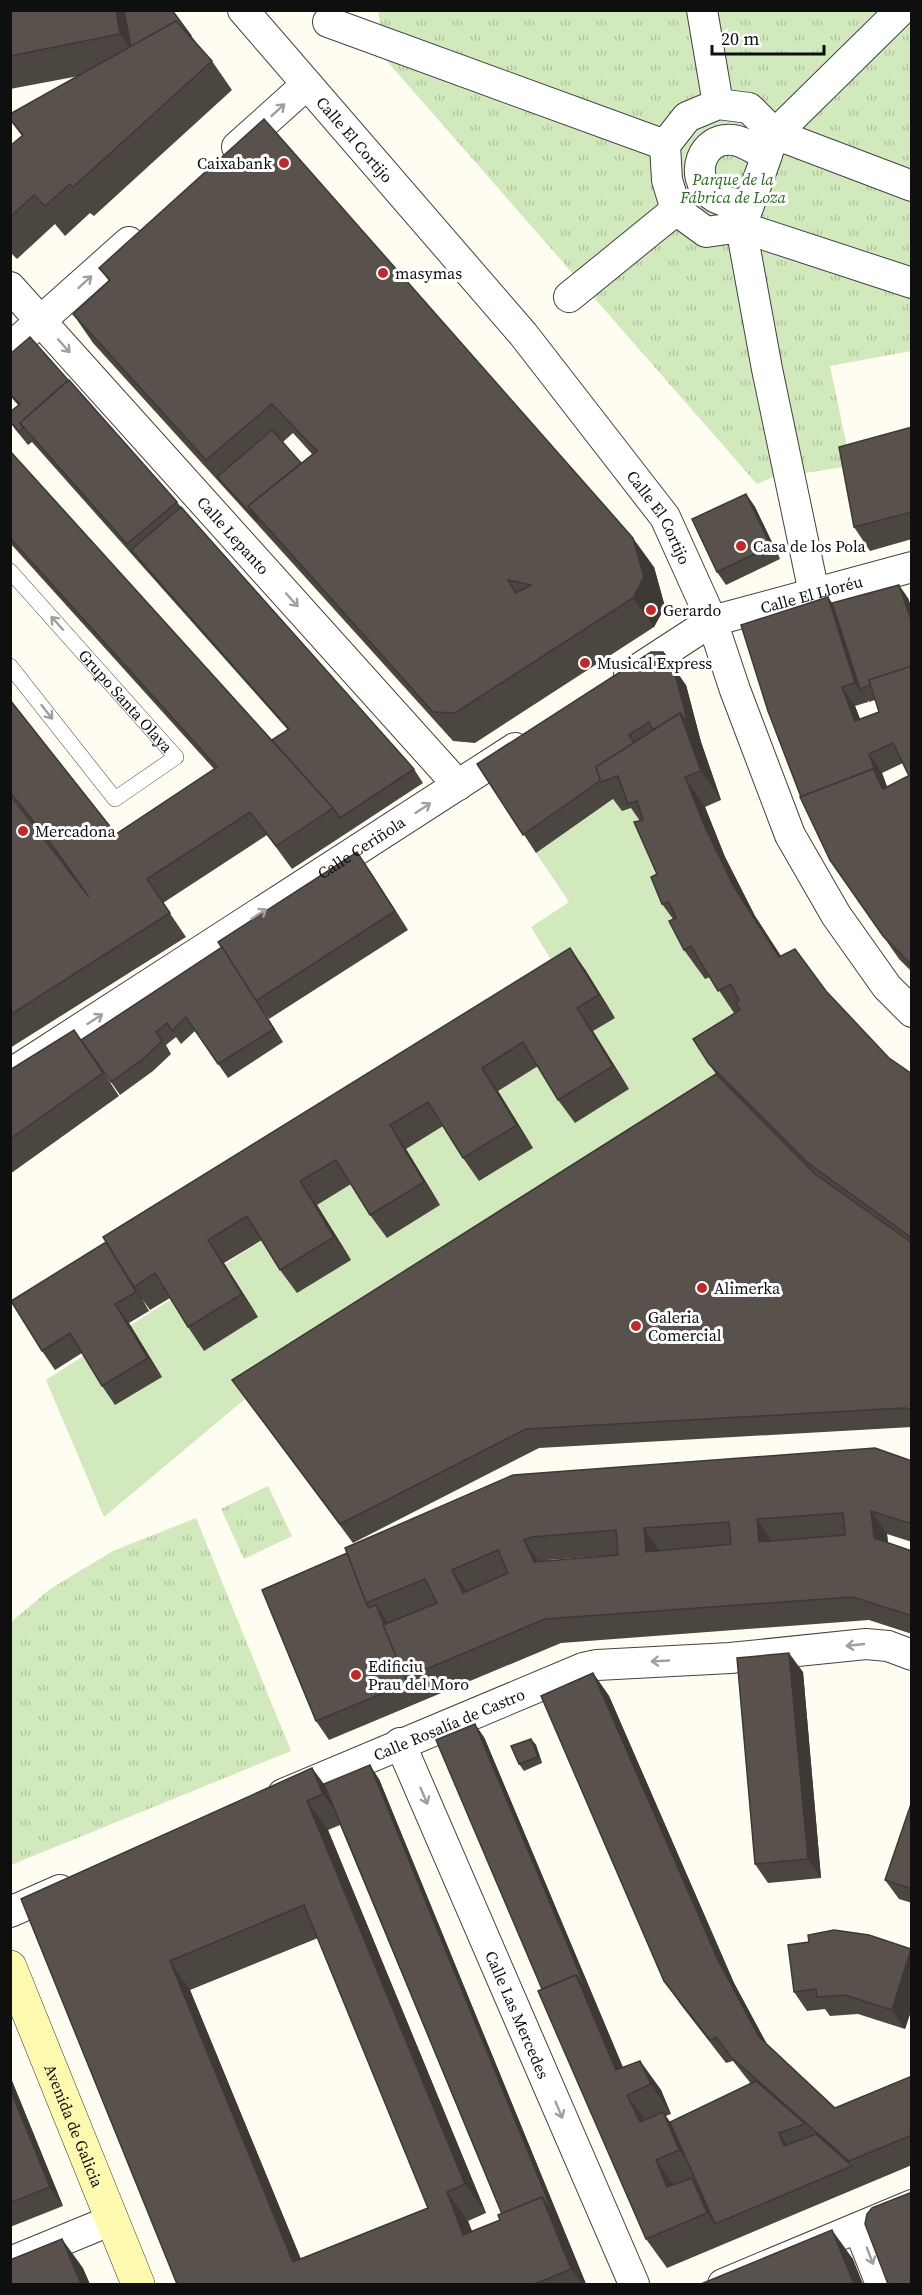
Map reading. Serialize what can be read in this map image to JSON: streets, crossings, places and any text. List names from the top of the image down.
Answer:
{
  "streets": {
    "street": [
      "Calle El Cortijo",
      "Calle Lepanto",
      "Calle El Lloréu",
      "Calle Ceriñola",
      "Calle Rosalía de Castro",
      "Calle Las Mercedes",
      "Avenida de Galicia"
    ],
    "lane": ["Grupo Santa Olaya"]
  },
  "crossings": [
    ["Calle El Cortijo", "Calle El Lloréu"],
    ["Calle Lepanto", "Calle Ceriñola"],
    ["Calle Rosalía de Castro", "Calle Las Mercedes"]
  ],
  "one_way": [
    "Calle Lepanto",
    "Calle Ceriñola",
    "Calle Rosalía de Castro",
    "Calle Las Mercedes"
  ],
  "parks": ["Parque de la Fábrica de Loza"],
  "places": [
    "Caixabank",
    "masymas",
    "Casa de los Pola",
    "Gerardo",
    "Musical Express",
    "Mercadona",
    "Alimerka",
    "Galeria Comercial",
    "Edificiu Prau del Moro"
  ],
  "scale_bar": "20 m"
}
